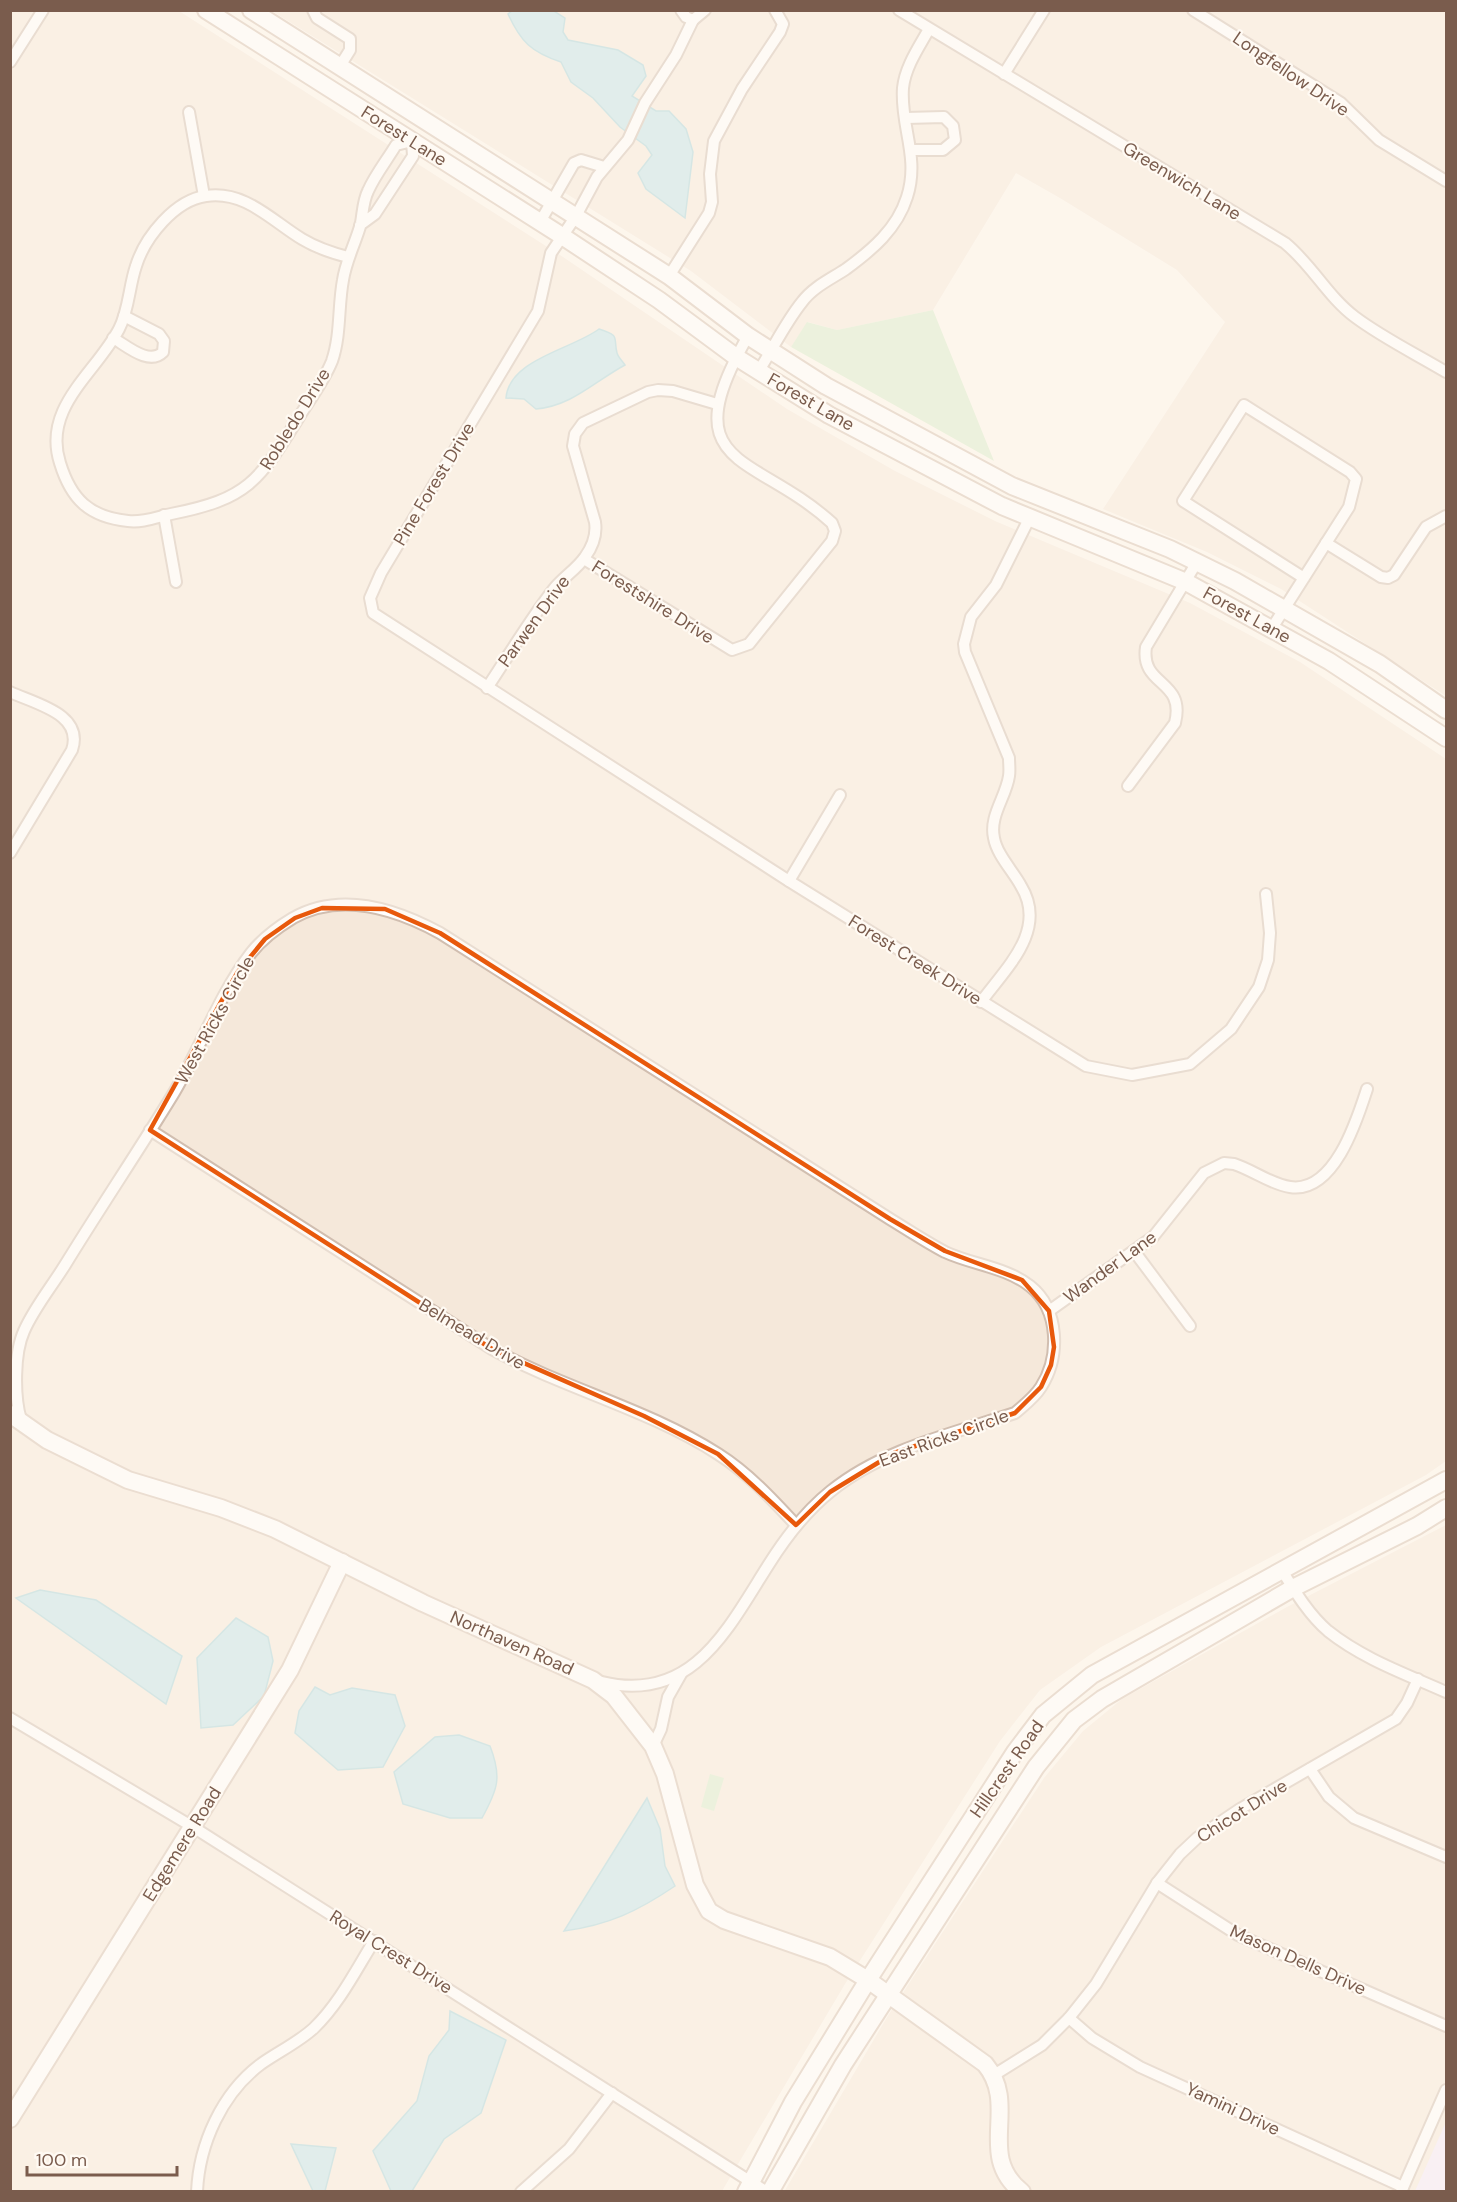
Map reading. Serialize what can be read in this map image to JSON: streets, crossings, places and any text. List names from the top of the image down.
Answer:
{
  "streets": {
    "main road": [
      "Forest Lane",
      "Northaven Road",
      "Hillcrest Road",
      "Edgemere Road"
    ],
    "street": [
      "Longfellow Drive",
      "Greenwich Lane",
      "Robledo Drive",
      "Pine Forest Drive",
      "Forestshire Drive",
      "Parwen Drive",
      "Forest Creek Drive",
      "West Ricks Circle",
      "Wander Lane",
      "Belmead Drive",
      "East Ricks Circle",
      "Chicot Drive",
      "Royal Crest Drive",
      "Mason Dells Drive",
      "Yamini Drive"
    ]
  },
  "crossings": [
    ["Forest Lane", "Robledo Drive"],
    ["Forest Lane", "Pine Forest Drive"],
    ["Forest Lane", "Forestshire Drive"],
    ["Pine Forest Drive", "Parwen Drive"],
    ["Pine Forest Drive", "Forest Creek Drive"],
    ["Forestshire Drive", "Parwen Drive"],
    ["Parwen Drive", "Forest Creek Drive"],
    ["West Ricks Circle", "Wander Lane"],
    ["West Ricks Circle", "Belmead Drive"],
    ["West Ricks Circle", "East Ricks Circle"],
    ["West Ricks Circle", "Northaven Road"],
    ["Wander Lane", "East Ricks Circle"],
    ["Belmead Drive", "East Ricks Circle"],
    ["East Ricks Circle", "Northaven Road"],
    ["Northaven Road", "Hillcrest Road"],
    ["Northaven Road", "Chicot Drive"],
    ["Northaven Road", "Edgemere Road"],
    ["Hillcrest Road", "Royal Crest Drive"],
    ["Chicot Drive", "Mason Dells Drive"],
    ["Chicot Drive", "Yamini Drive"],
    ["Edgemere Road", "Royal Crest Drive"]
  ],
  "scale_bar": "100 m"
}
